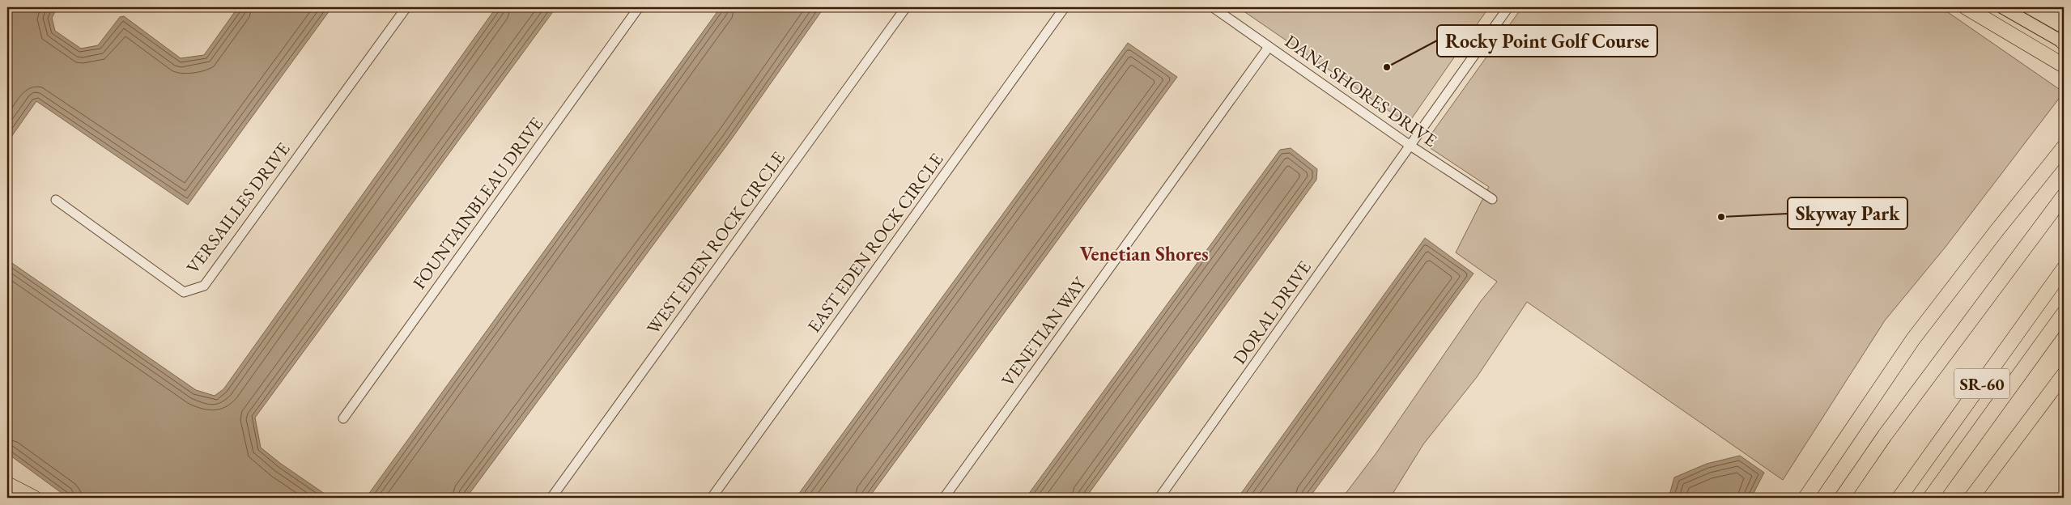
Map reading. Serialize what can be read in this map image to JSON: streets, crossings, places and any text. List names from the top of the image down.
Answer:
{
  "streets": {
    "highway": ["SR-60"],
    "street": [
      "DANA SHORES DRIVE",
      "FOUNTAINBLEAU DRIVE",
      "VERSAILLES DRIVE",
      "WEST EDEN ROCK CIRCLE",
      "EAST EDEN ROCK CIRCLE",
      "DORAL DRIVE",
      "VENETIAN WAY"
    ]
  },
  "crossings": [
    ["DANA SHORES DRIVE", "DORAL DRIVE"],
    ["DANA SHORES DRIVE", "VENETIAN WAY"]
  ],
  "districts": ["Venetian Shores"],
  "places": ["Rocky Point Golf Course", "Skyway Park"]
}
